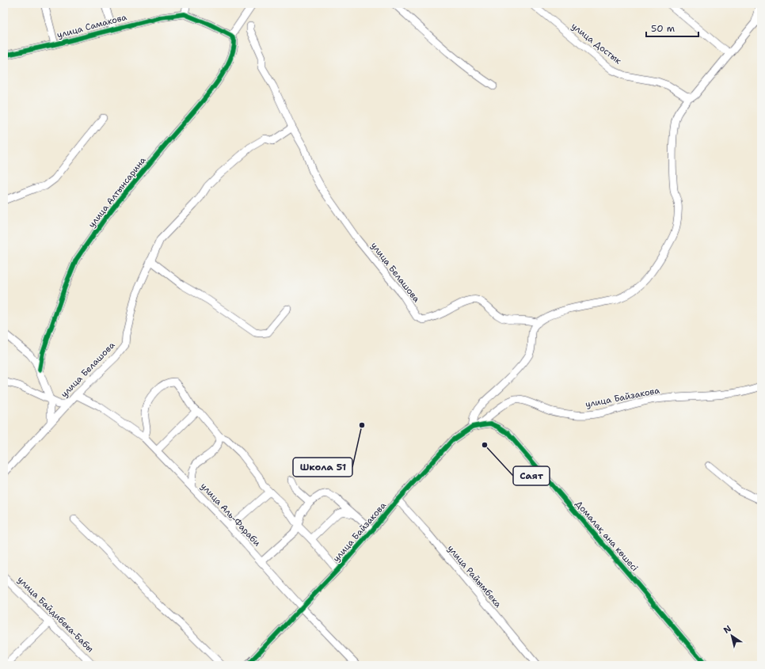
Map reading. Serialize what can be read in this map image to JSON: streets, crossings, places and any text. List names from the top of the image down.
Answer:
{
  "streets": {
    "street": [
      "улица Самакова",
      "улица Достык",
      "улица Алтынсарина",
      "улица Белашова",
      "улица Байзакова",
      "улица Аль-Фараби",
      "Домалақ ана көшесі",
      "улица Райымбека",
      "улица Байдибека-Бабы"
    ]
  },
  "crossings": [
    ["улица Самакова", "улица Алтынсарина"],
    ["улица Белашова", "улица Аль-Фараби"],
    ["улица Байзакова", "улица Аль-Фараби"],
    ["улица Байзакова", "Домалақ ана көшесі"],
    ["улица Байзакова", "улица Райымбека"]
  ],
  "places": ["Школа 51", "Саят"],
  "scale_bar": "50 m",
  "north": "top left"
}
